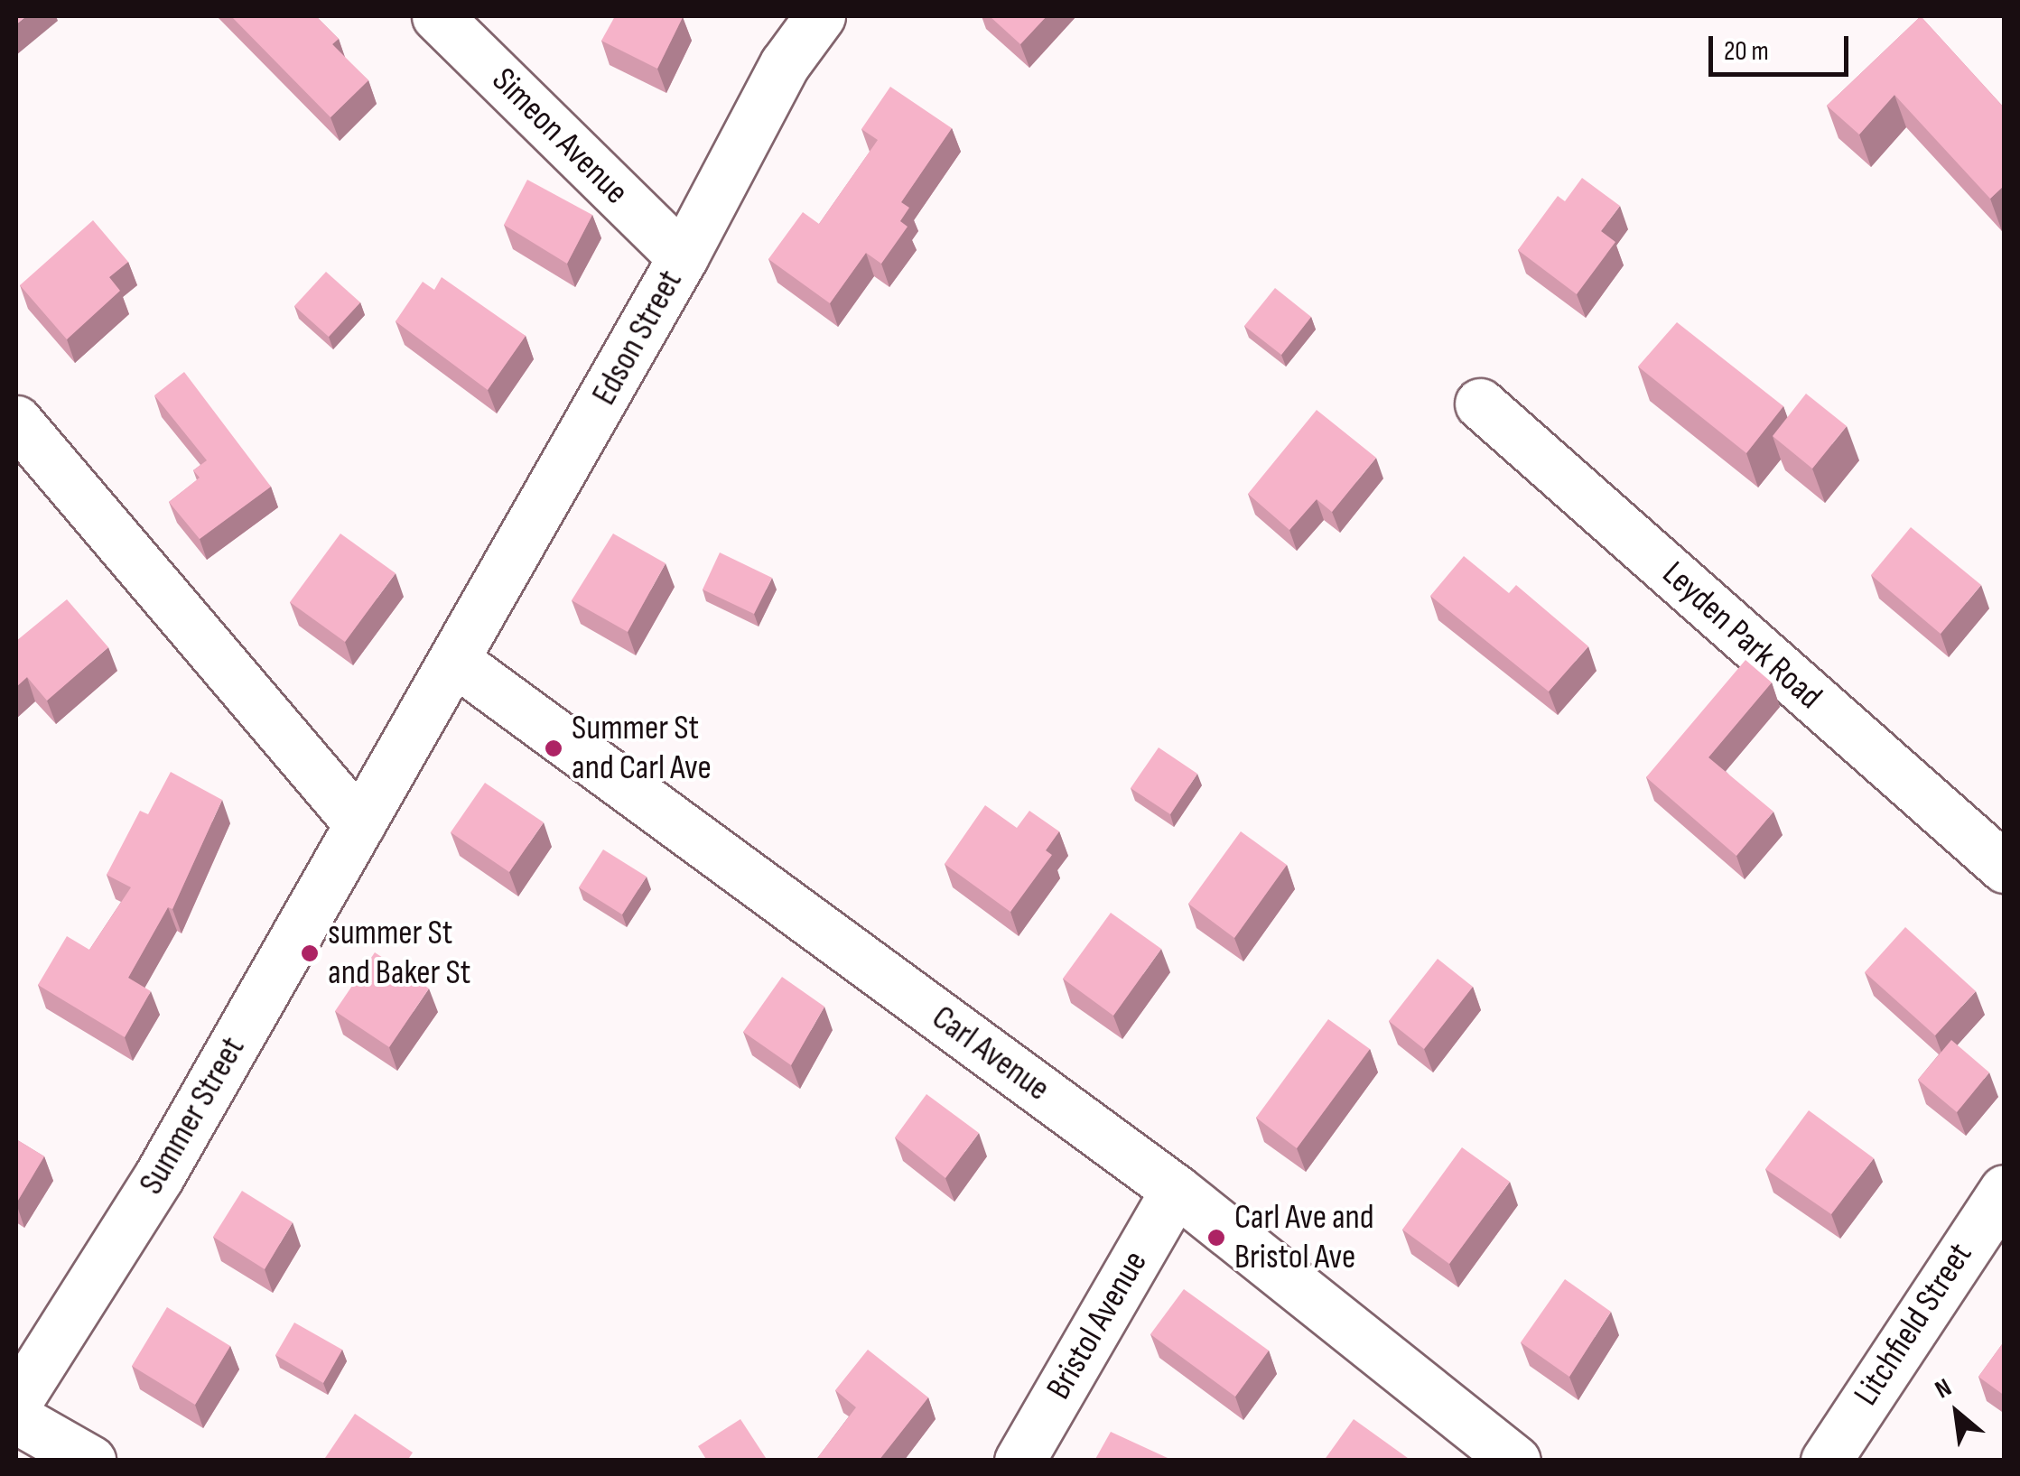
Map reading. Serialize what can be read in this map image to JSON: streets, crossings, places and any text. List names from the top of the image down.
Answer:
{
  "streets": {
    "street": [
      "Simeon Avenue",
      "Edson Street",
      "Leyden Park Road",
      "Carl Avenue",
      "Summer Street",
      "Litchfield Street",
      "Bristol Avenue"
    ]
  },
  "crossings": [
    ["Simeon Avenue", "Edson Street"],
    ["Edson Street", "Carl Avenue"],
    ["Edson Street", "Summer Street"],
    ["Carl Avenue", "Summer Street"],
    ["Carl Avenue", "Bristol Avenue"]
  ],
  "places": ["Summer St and Carl Ave", "summer St and Baker St", "Carl Ave and Bristol Ave"],
  "scale_bar": "20 m",
  "north": "top left"
}
